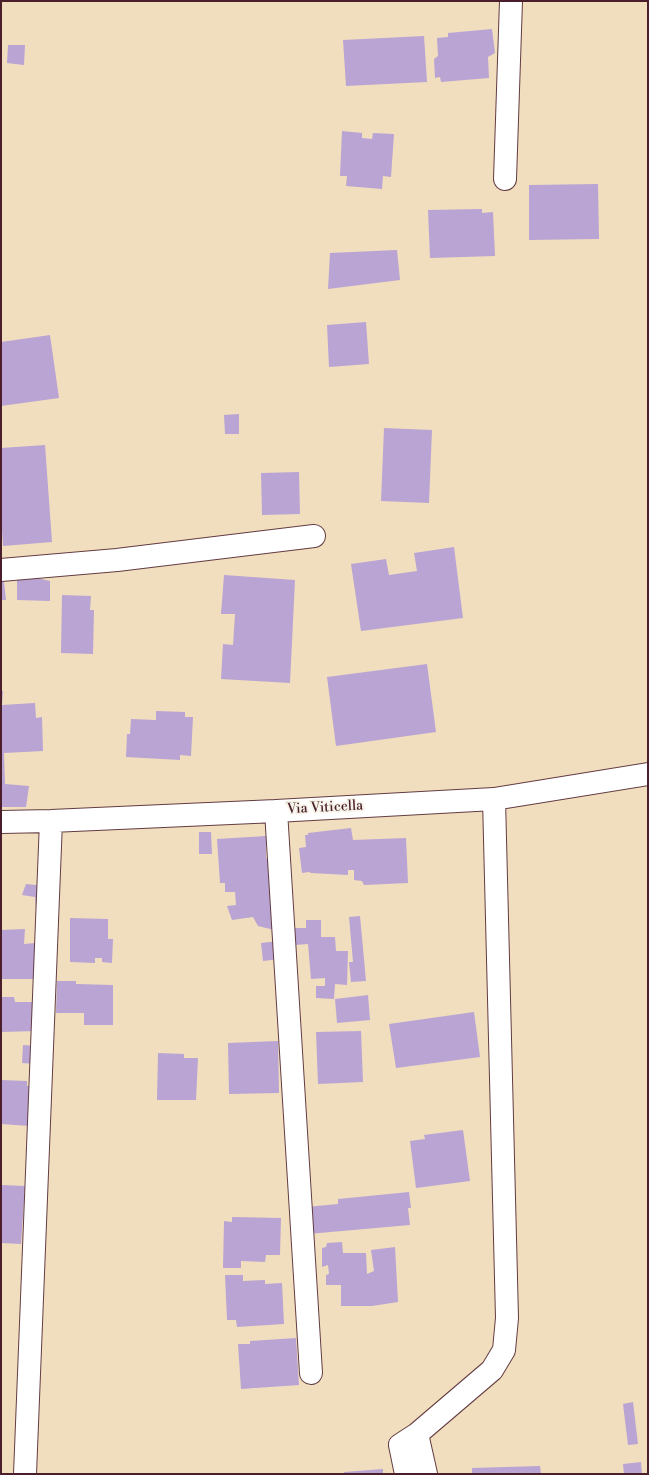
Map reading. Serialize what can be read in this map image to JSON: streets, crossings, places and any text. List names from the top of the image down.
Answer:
{
  "streets": {
    "street": ["Via Viticella"]
  }
}
